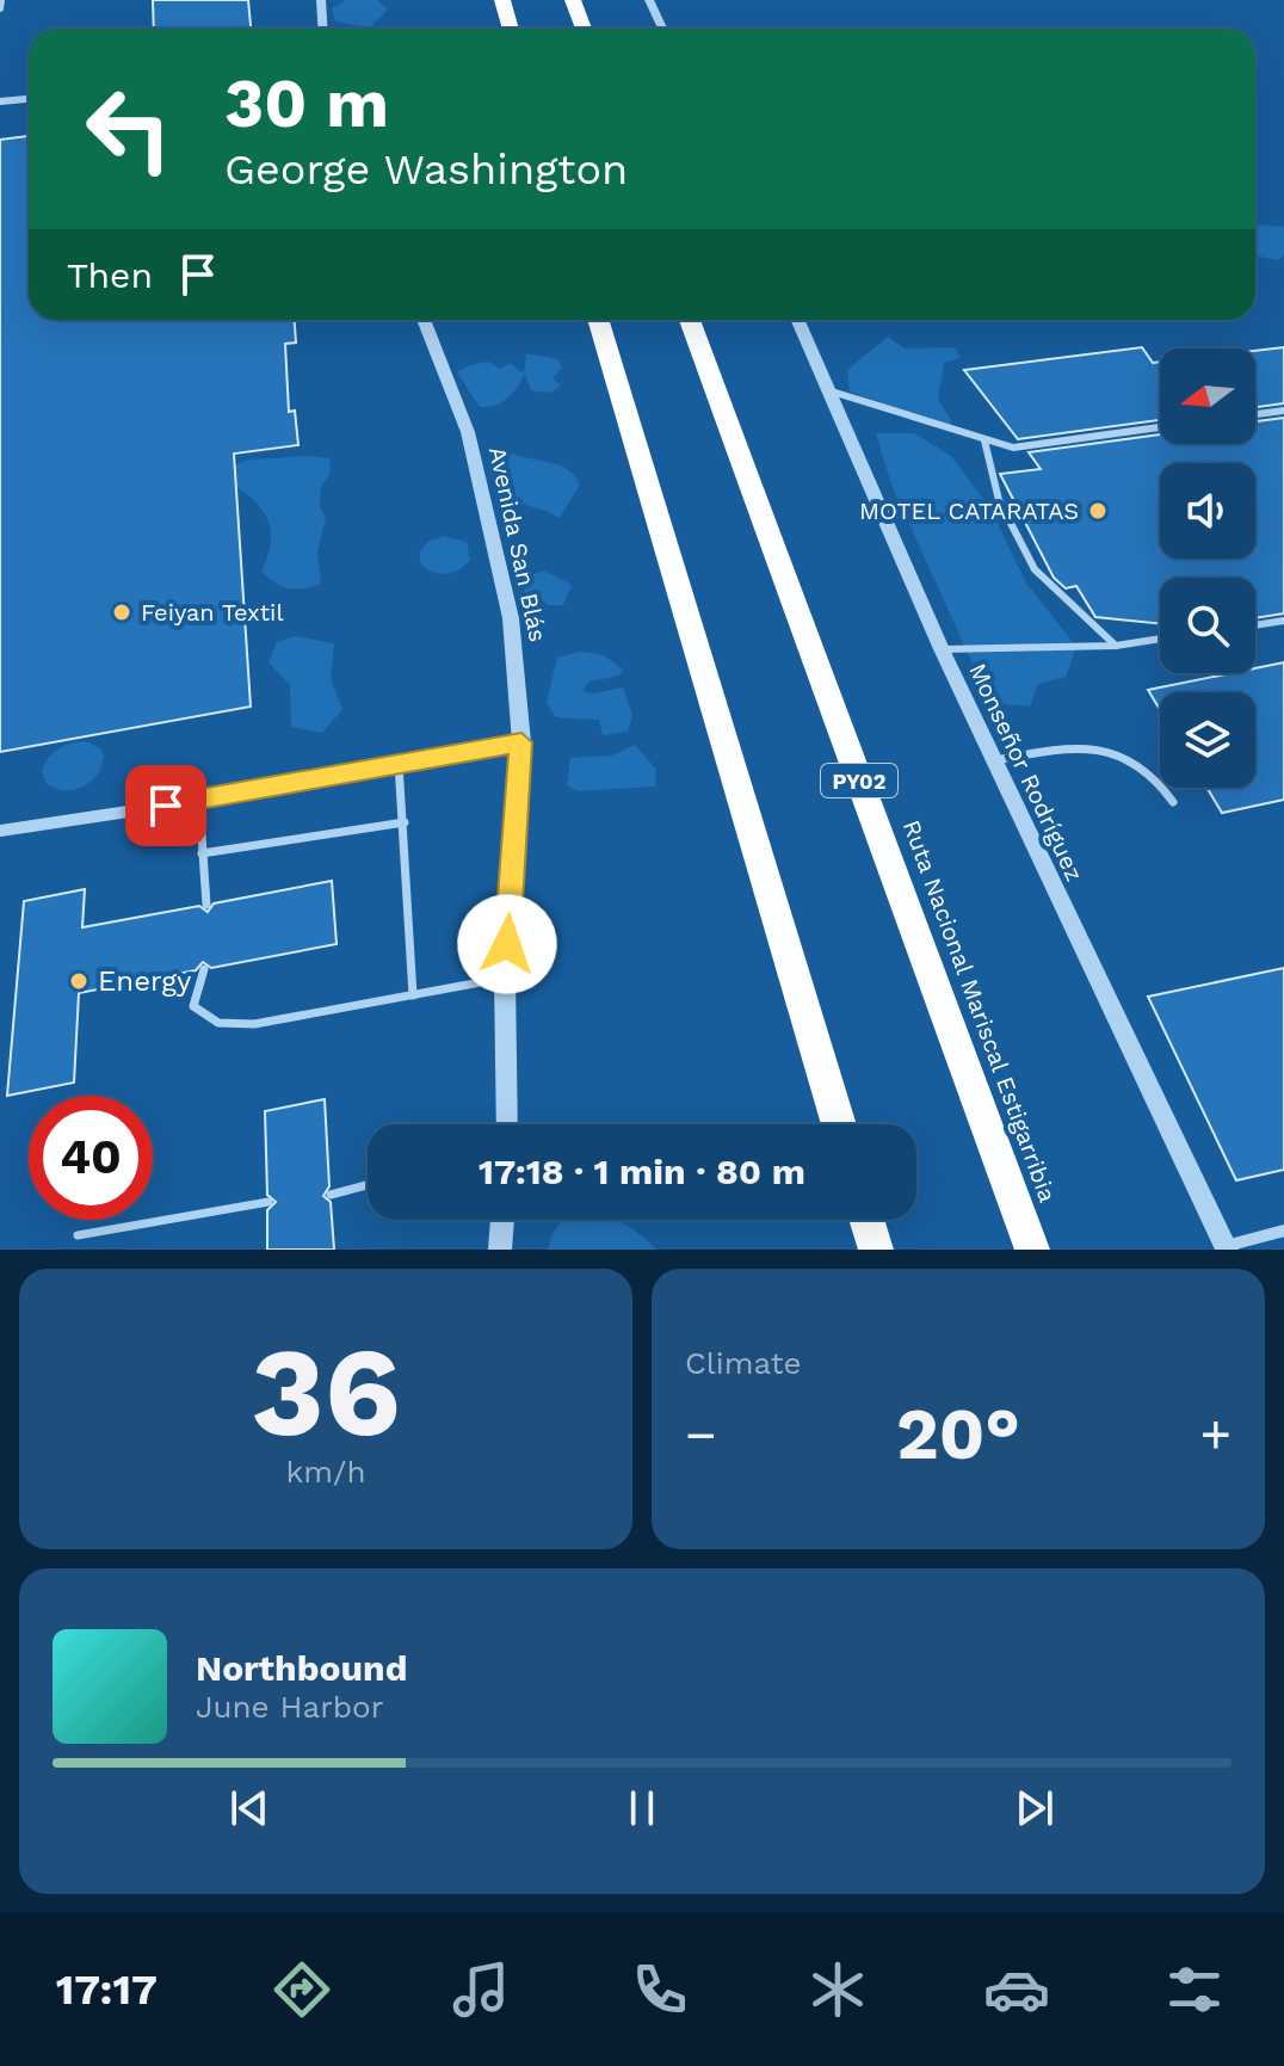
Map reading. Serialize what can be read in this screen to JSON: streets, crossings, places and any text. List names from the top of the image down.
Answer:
{
  "streets": {
    "highway": ["PY02", "Ruta Nacional Mariscal Estigarribia"],
    "street": ["Avenida San Blás", "Monseñor Rodríguez"]
  },
  "places": ["MOTEL CATARATAS", "Feiyan Textil", "Energy"],
  "north": "left",
  "page": {
    "turn": ["30 m", "George Washington"],
    "then": "Then",
    "limit": "40",
    "trip": "17:18 · 1 min · 80 m",
    "tile": [
      ["36", "km/h"],
      "Climate"
    ],
    "heat": ["−", "20°", "+"],
    "song": ["Northbound", "June Harbor"],
    "tabs": "17:17"
  }
}
